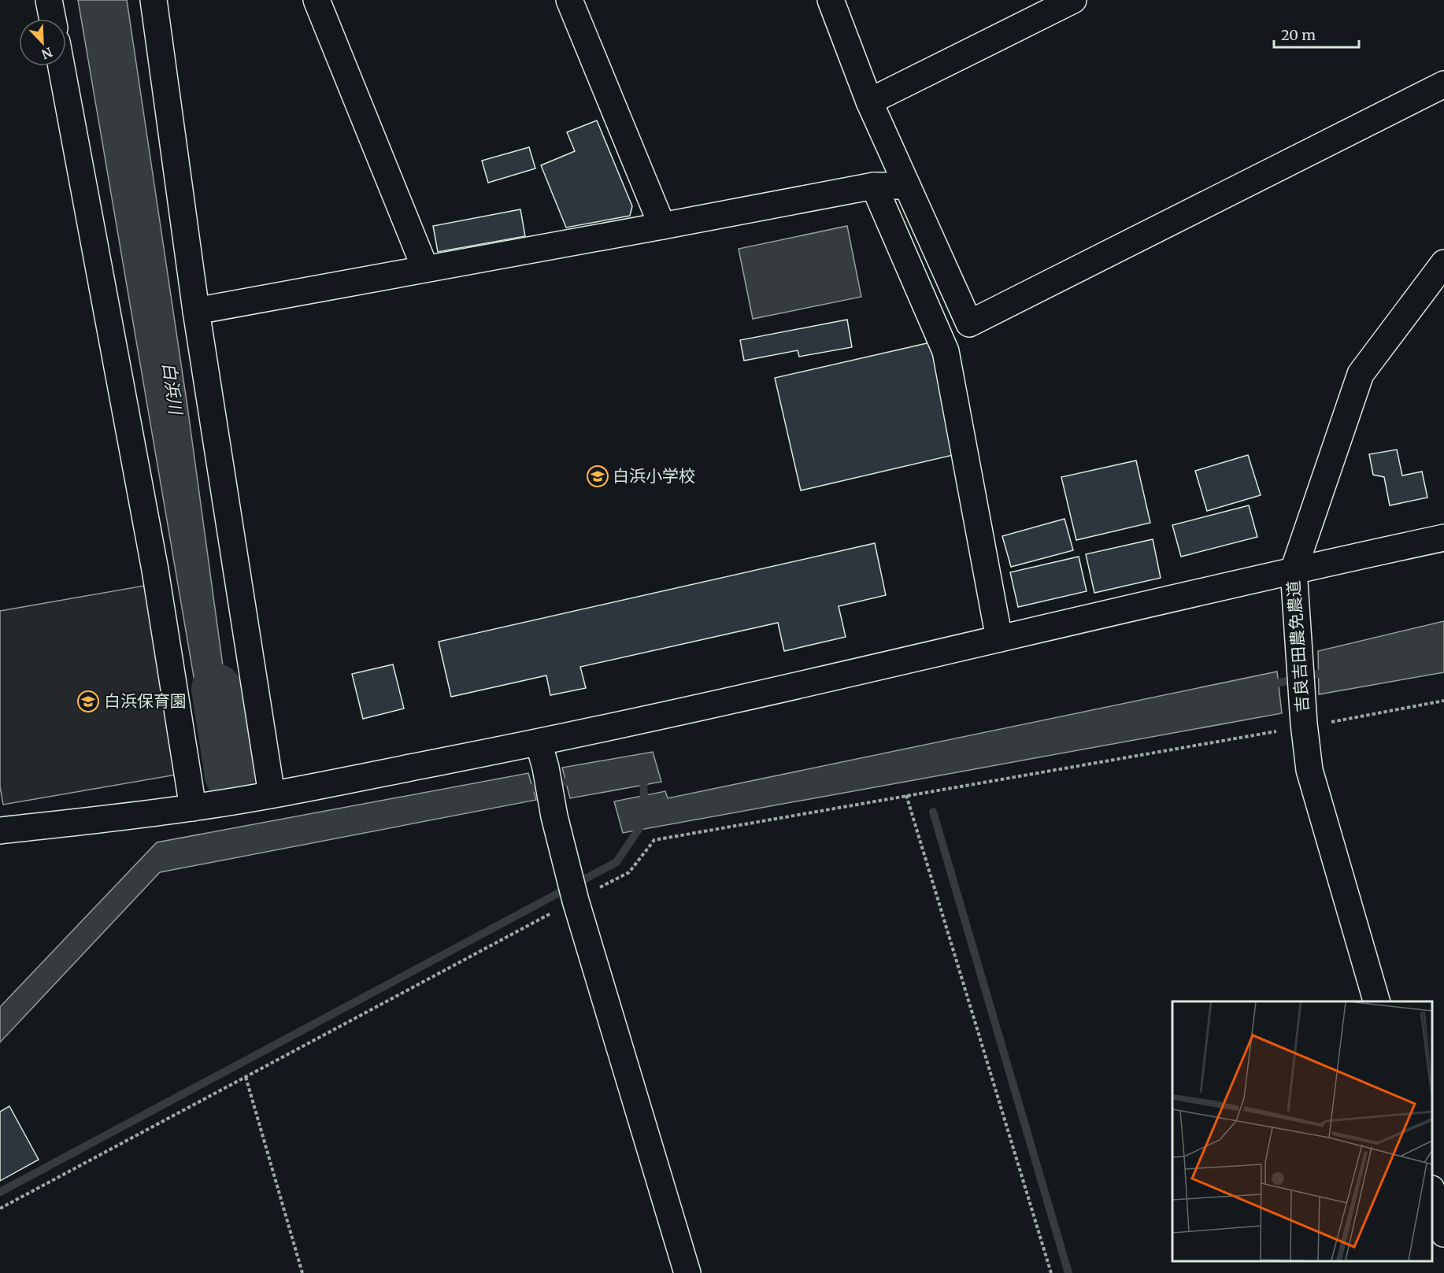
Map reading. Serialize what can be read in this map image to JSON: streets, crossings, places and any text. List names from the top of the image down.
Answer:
{
  "streets": {
    "street": ["吉良吉田農免農道"]
  },
  "water": ["白浜川"],
  "places": {
    "school or university": ["白浜小学校", "白浜保育園"]
  },
  "scale_bar": "20 m",
  "north": "bottom right"
}
